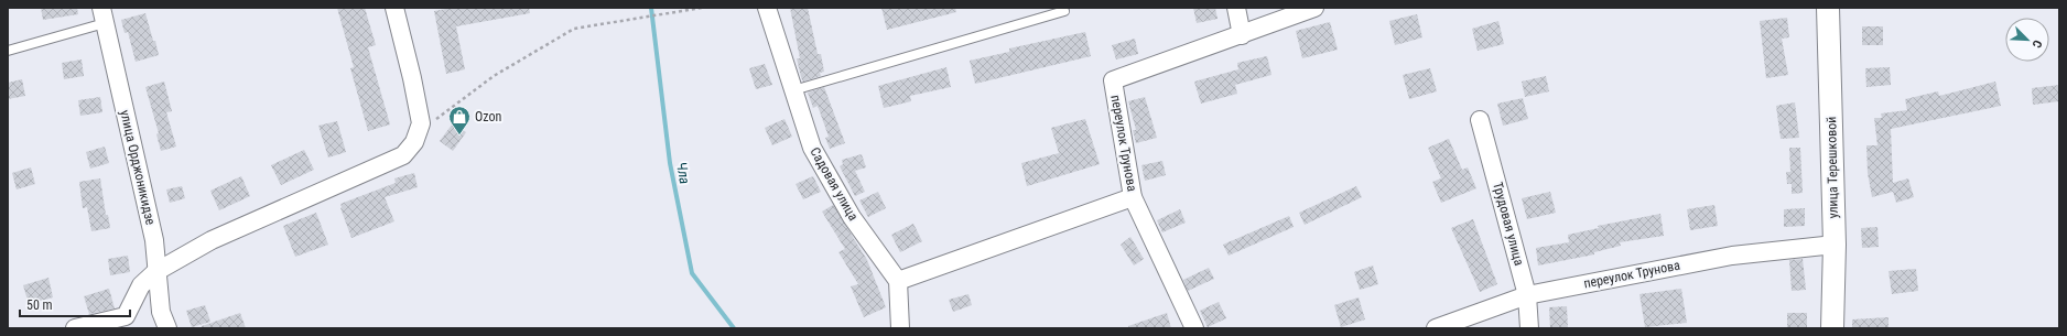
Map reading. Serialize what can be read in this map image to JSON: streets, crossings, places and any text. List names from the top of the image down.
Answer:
{
  "streets": {
    "street": [
      "переулок Трунова",
      "улица Орджоникидзе",
      "улица Терешковой",
      "Садовая улица",
      "Трудовая улица"
    ]
  },
  "crossings": [
    ["переулок Трунова", "улица Терешковой"],
    ["переулок Трунова", "Трудовая улица"]
  ],
  "water": ["Чла"],
  "places": {
    "shop": ["Ozon"]
  },
  "scale_bar": "50 m",
  "north": "bottom right"
}
